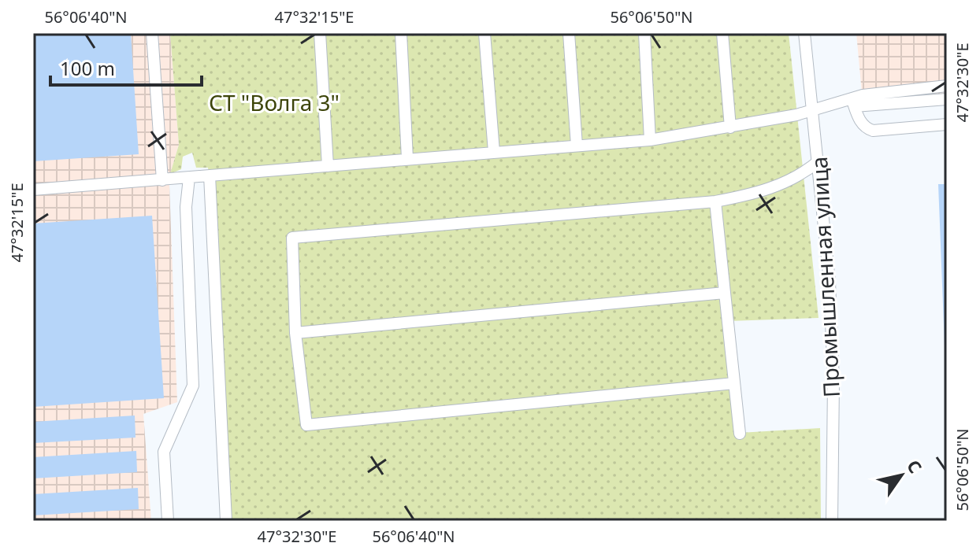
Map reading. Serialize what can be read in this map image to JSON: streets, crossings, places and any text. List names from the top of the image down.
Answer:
{
  "streets": {
    "street": ["Промышленная улица"]
  },
  "parks": ["СТ \"Волга 3\""],
  "scale_bar": "100 m",
  "north": "top right",
  "coordinates": [
    "56°06'40\"N",
    "47°32'15\"E",
    "56°06'50\"N",
    "47°32'30\"E"
  ]
}
